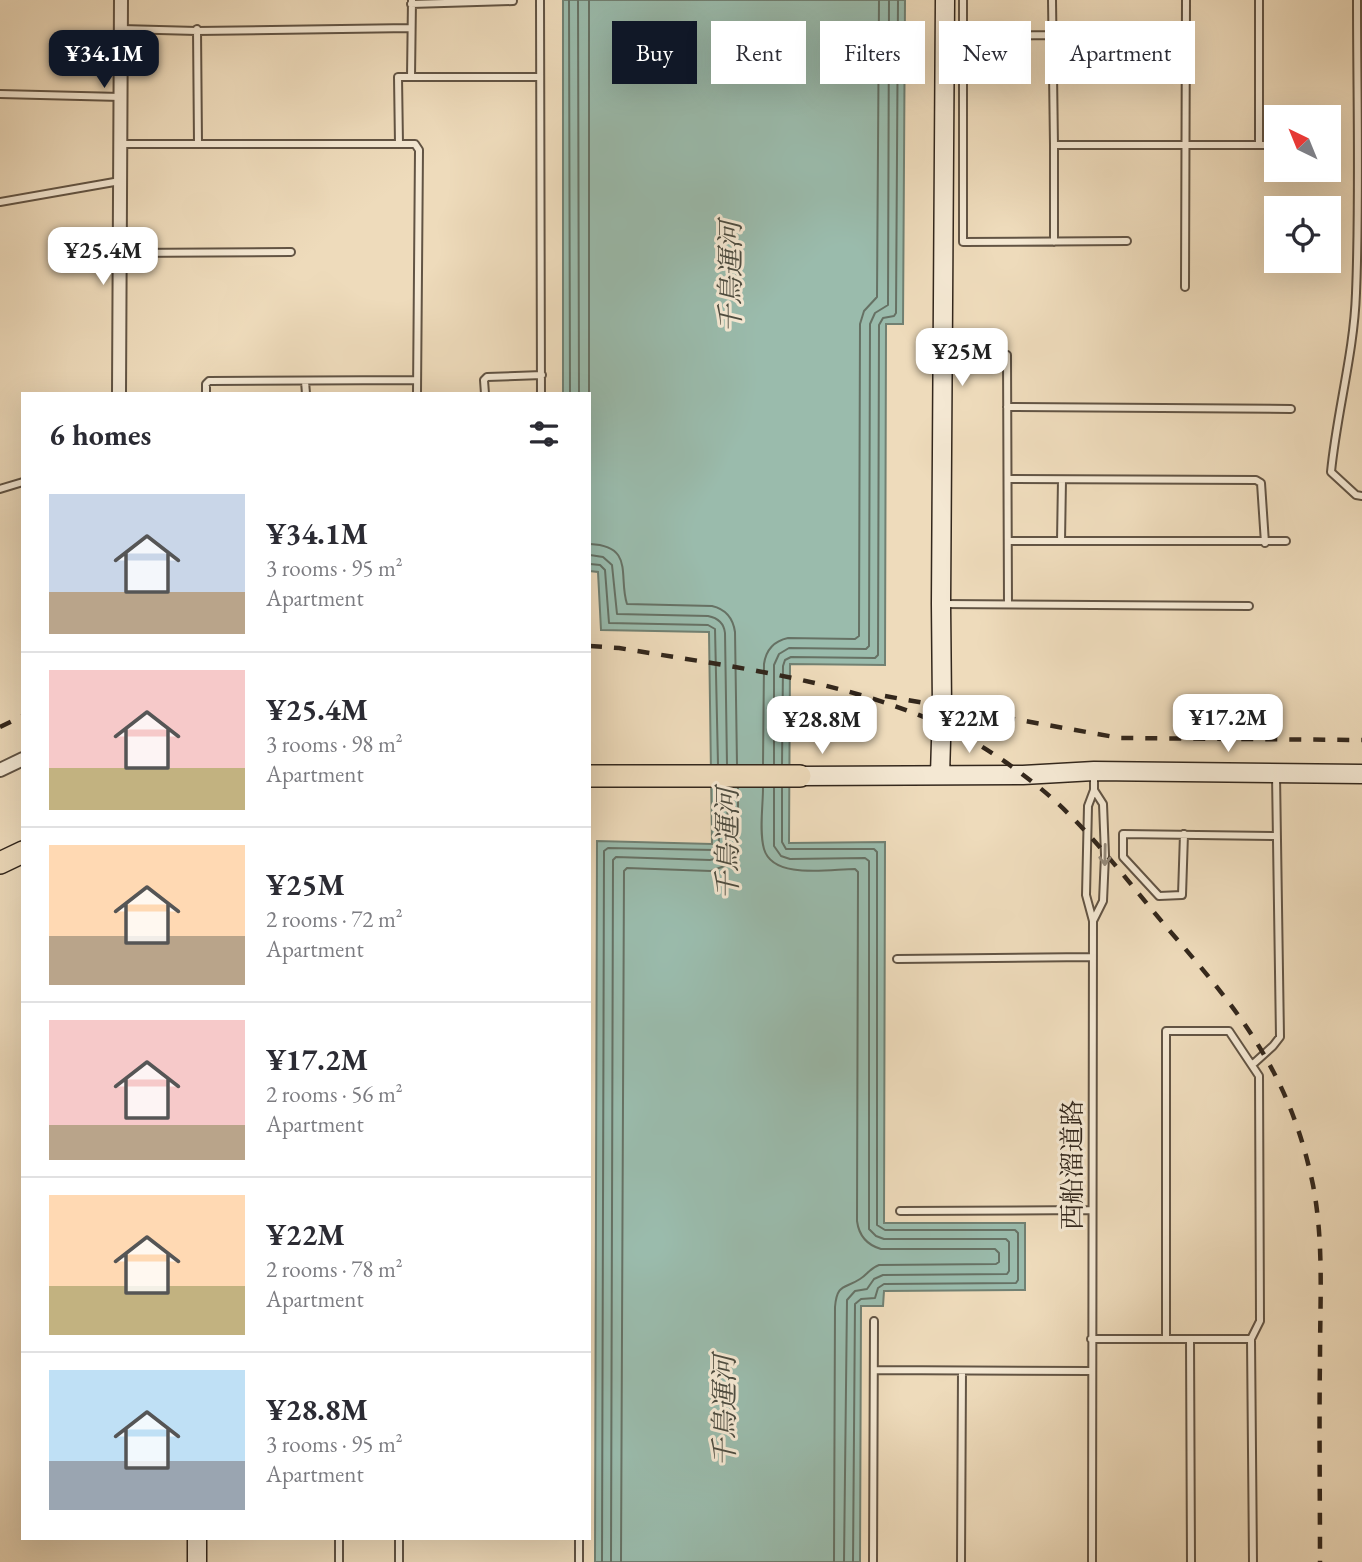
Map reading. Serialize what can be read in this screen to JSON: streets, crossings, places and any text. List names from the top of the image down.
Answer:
{
  "streets": {
    "lane": ["西船溜道路"]
  },
  "water": ["千鳥運河"],
  "north": "top left",
  "page": {
    "chip": [
      "Buy",
      "Rent",
      "Filters",
      "New",
      "Apartment"
    ],
    "price": [
      "¥34.1M",
      "¥25.4M",
      "¥25M",
      "¥17.2M",
      "¥22M",
      "¥28.8M"
    ],
    "heading": "6 homes",
    "list": [
      {
        "name": "¥34.1M",
        "note": "3 rooms · 95 m² · Apartment"
      },
      {
        "name": "¥25.4M",
        "note": "3 rooms · 98 m² · Apartment"
      },
      {
        "name": "¥25M",
        "note": "2 rooms · 72 m² · Apartment"
      },
      {
        "name": "¥17.2M",
        "note": "2 rooms · 56 m² · Apartment"
      },
      {
        "name": "¥22M",
        "note": "2 rooms · 78 m² · Apartment"
      },
      {
        "name": "¥28.8M",
        "note": "3 rooms · 95 m² · Apartment"
      }
    ]
  }
}
